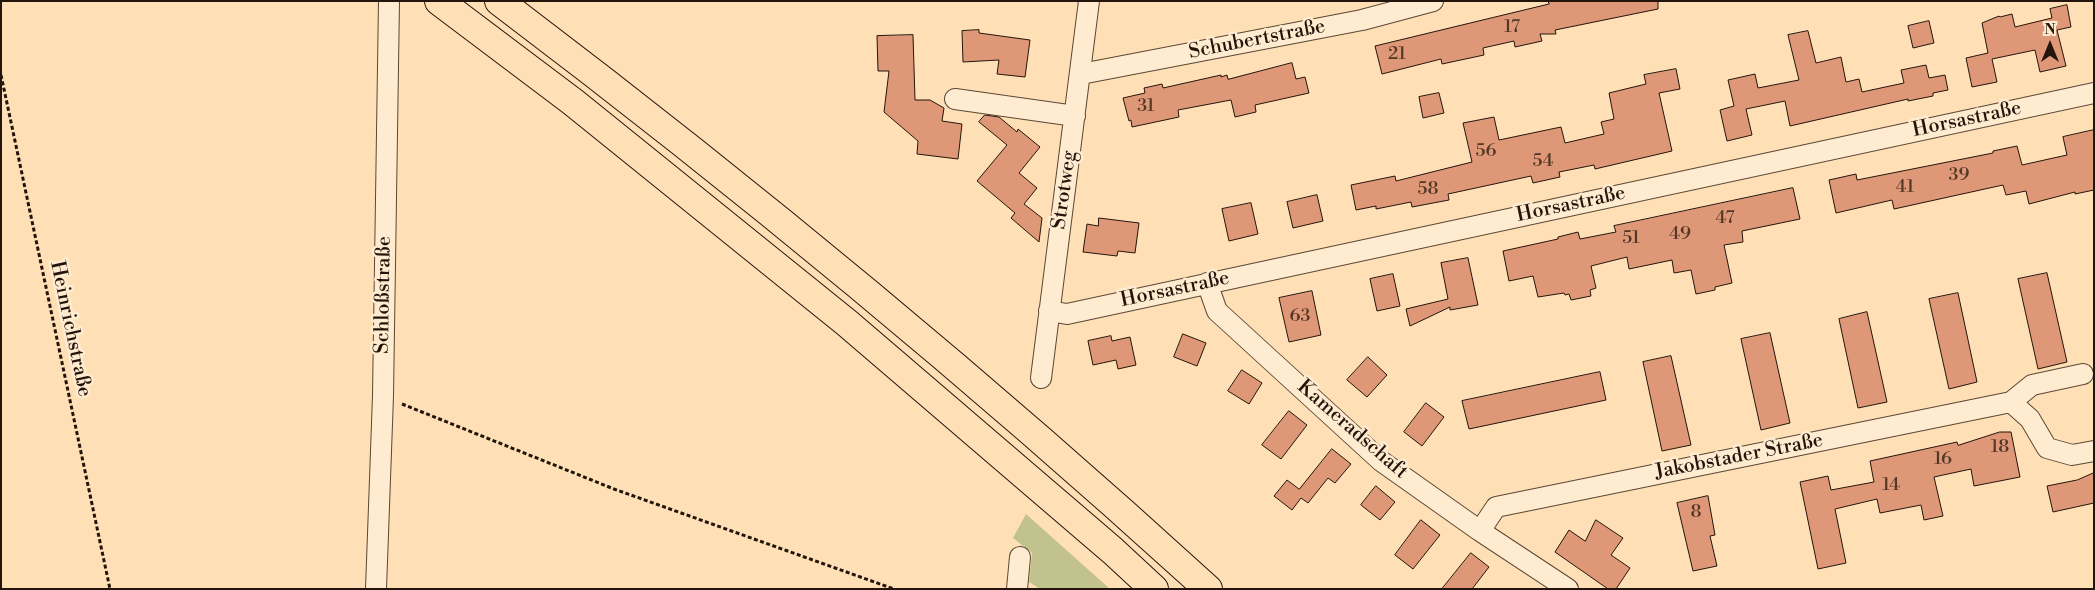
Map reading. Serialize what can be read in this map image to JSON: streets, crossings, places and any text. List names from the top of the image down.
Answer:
{
  "streets": {
    "street": [
      "Schubertstraße",
      "Horsastraße",
      "Strotweg",
      "Schloßstraße",
      "Kameradschaft",
      "Jakobstader Straße"
    ],
    "path": ["Heinrichstraße"]
  },
  "crossings": [
    ["Schubertstraße", "Strotweg"],
    ["Horsastraße", "Strotweg"],
    ["Horsastraße", "Kameradschaft"],
    ["Kameradschaft", "Jakobstader Straße"]
  ],
  "house_numbers": [
    "17",
    "21",
    "31",
    "56",
    "54",
    "39",
    "41",
    "58",
    "47",
    "49",
    "51",
    "63",
    "18",
    "16",
    "14",
    "8"
  ],
  "north": "top"
}
